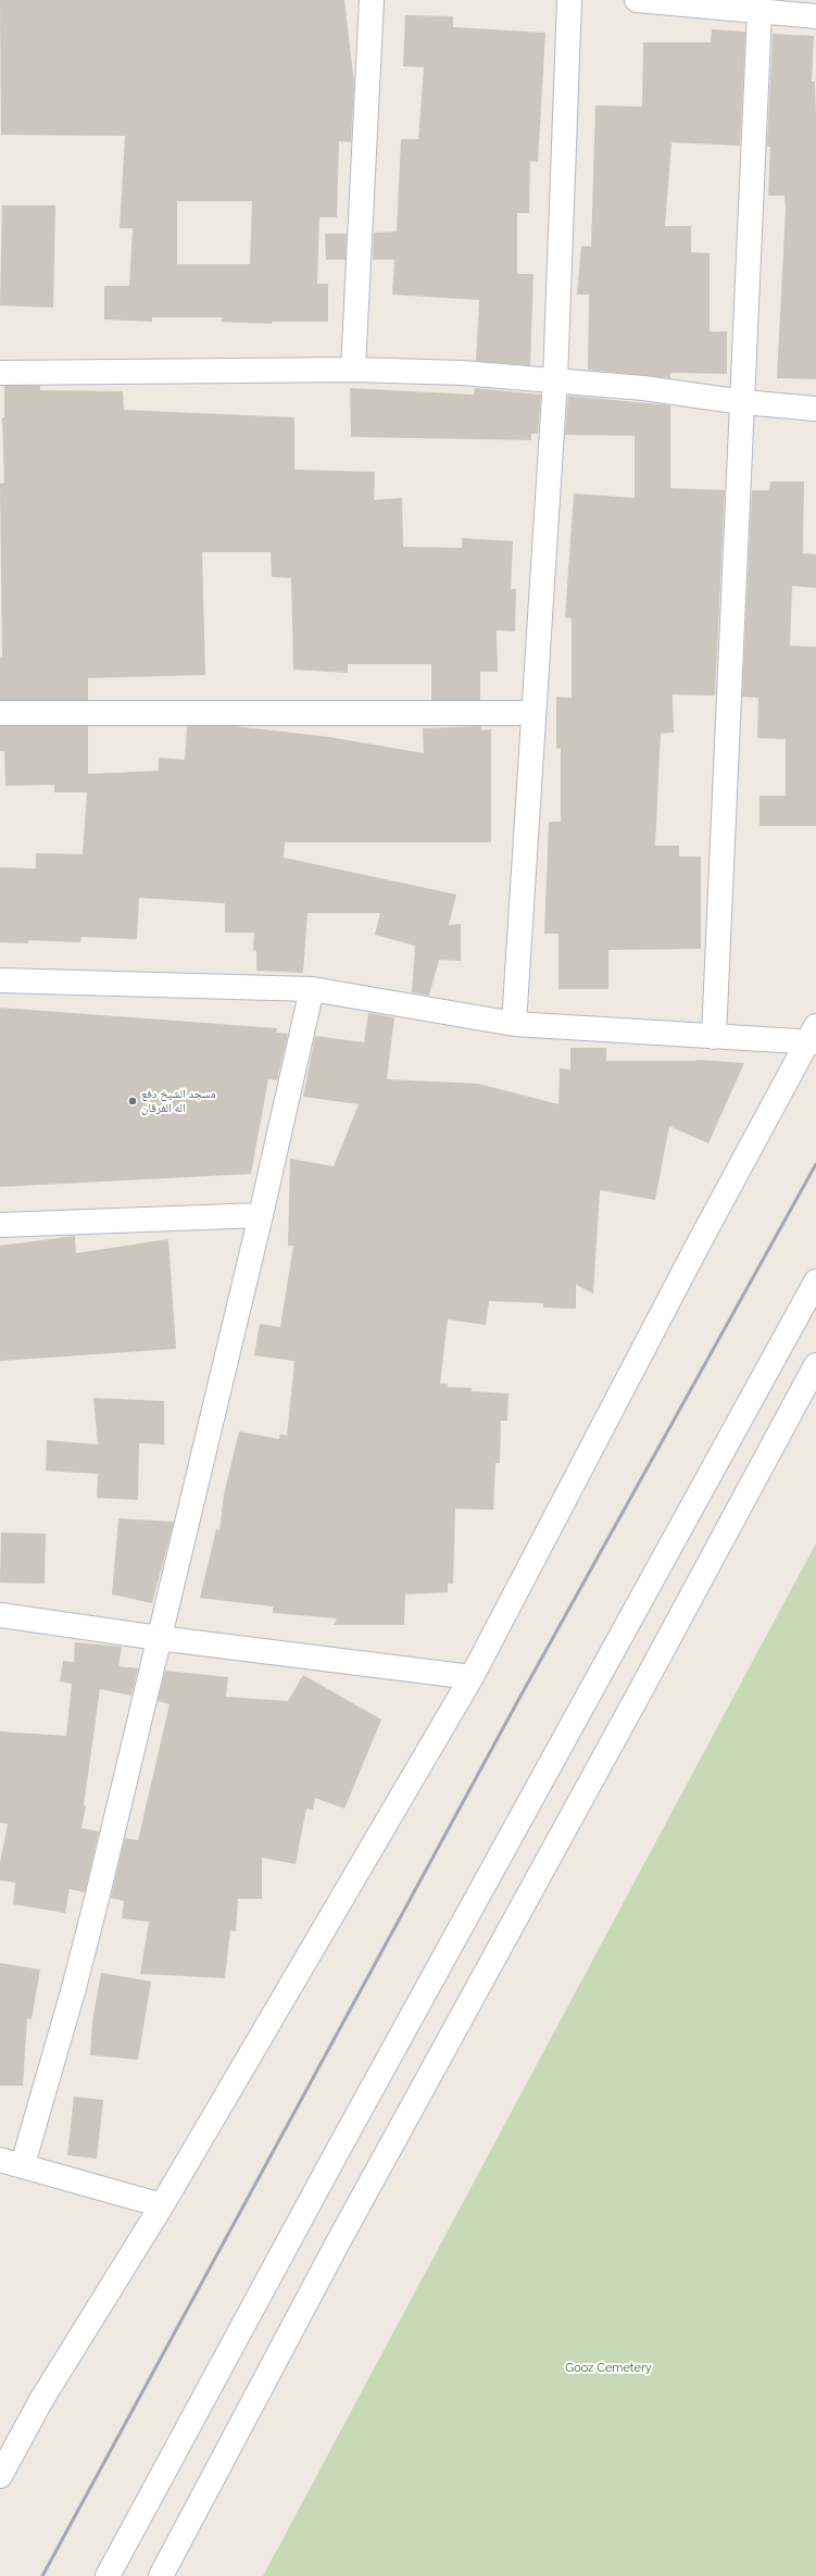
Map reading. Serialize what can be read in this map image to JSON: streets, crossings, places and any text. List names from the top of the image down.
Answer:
{
  "parks": ["Gooz Cemetery"],
  "places": ["مسجد الشيخ دفع اله الغرقان"]
}
